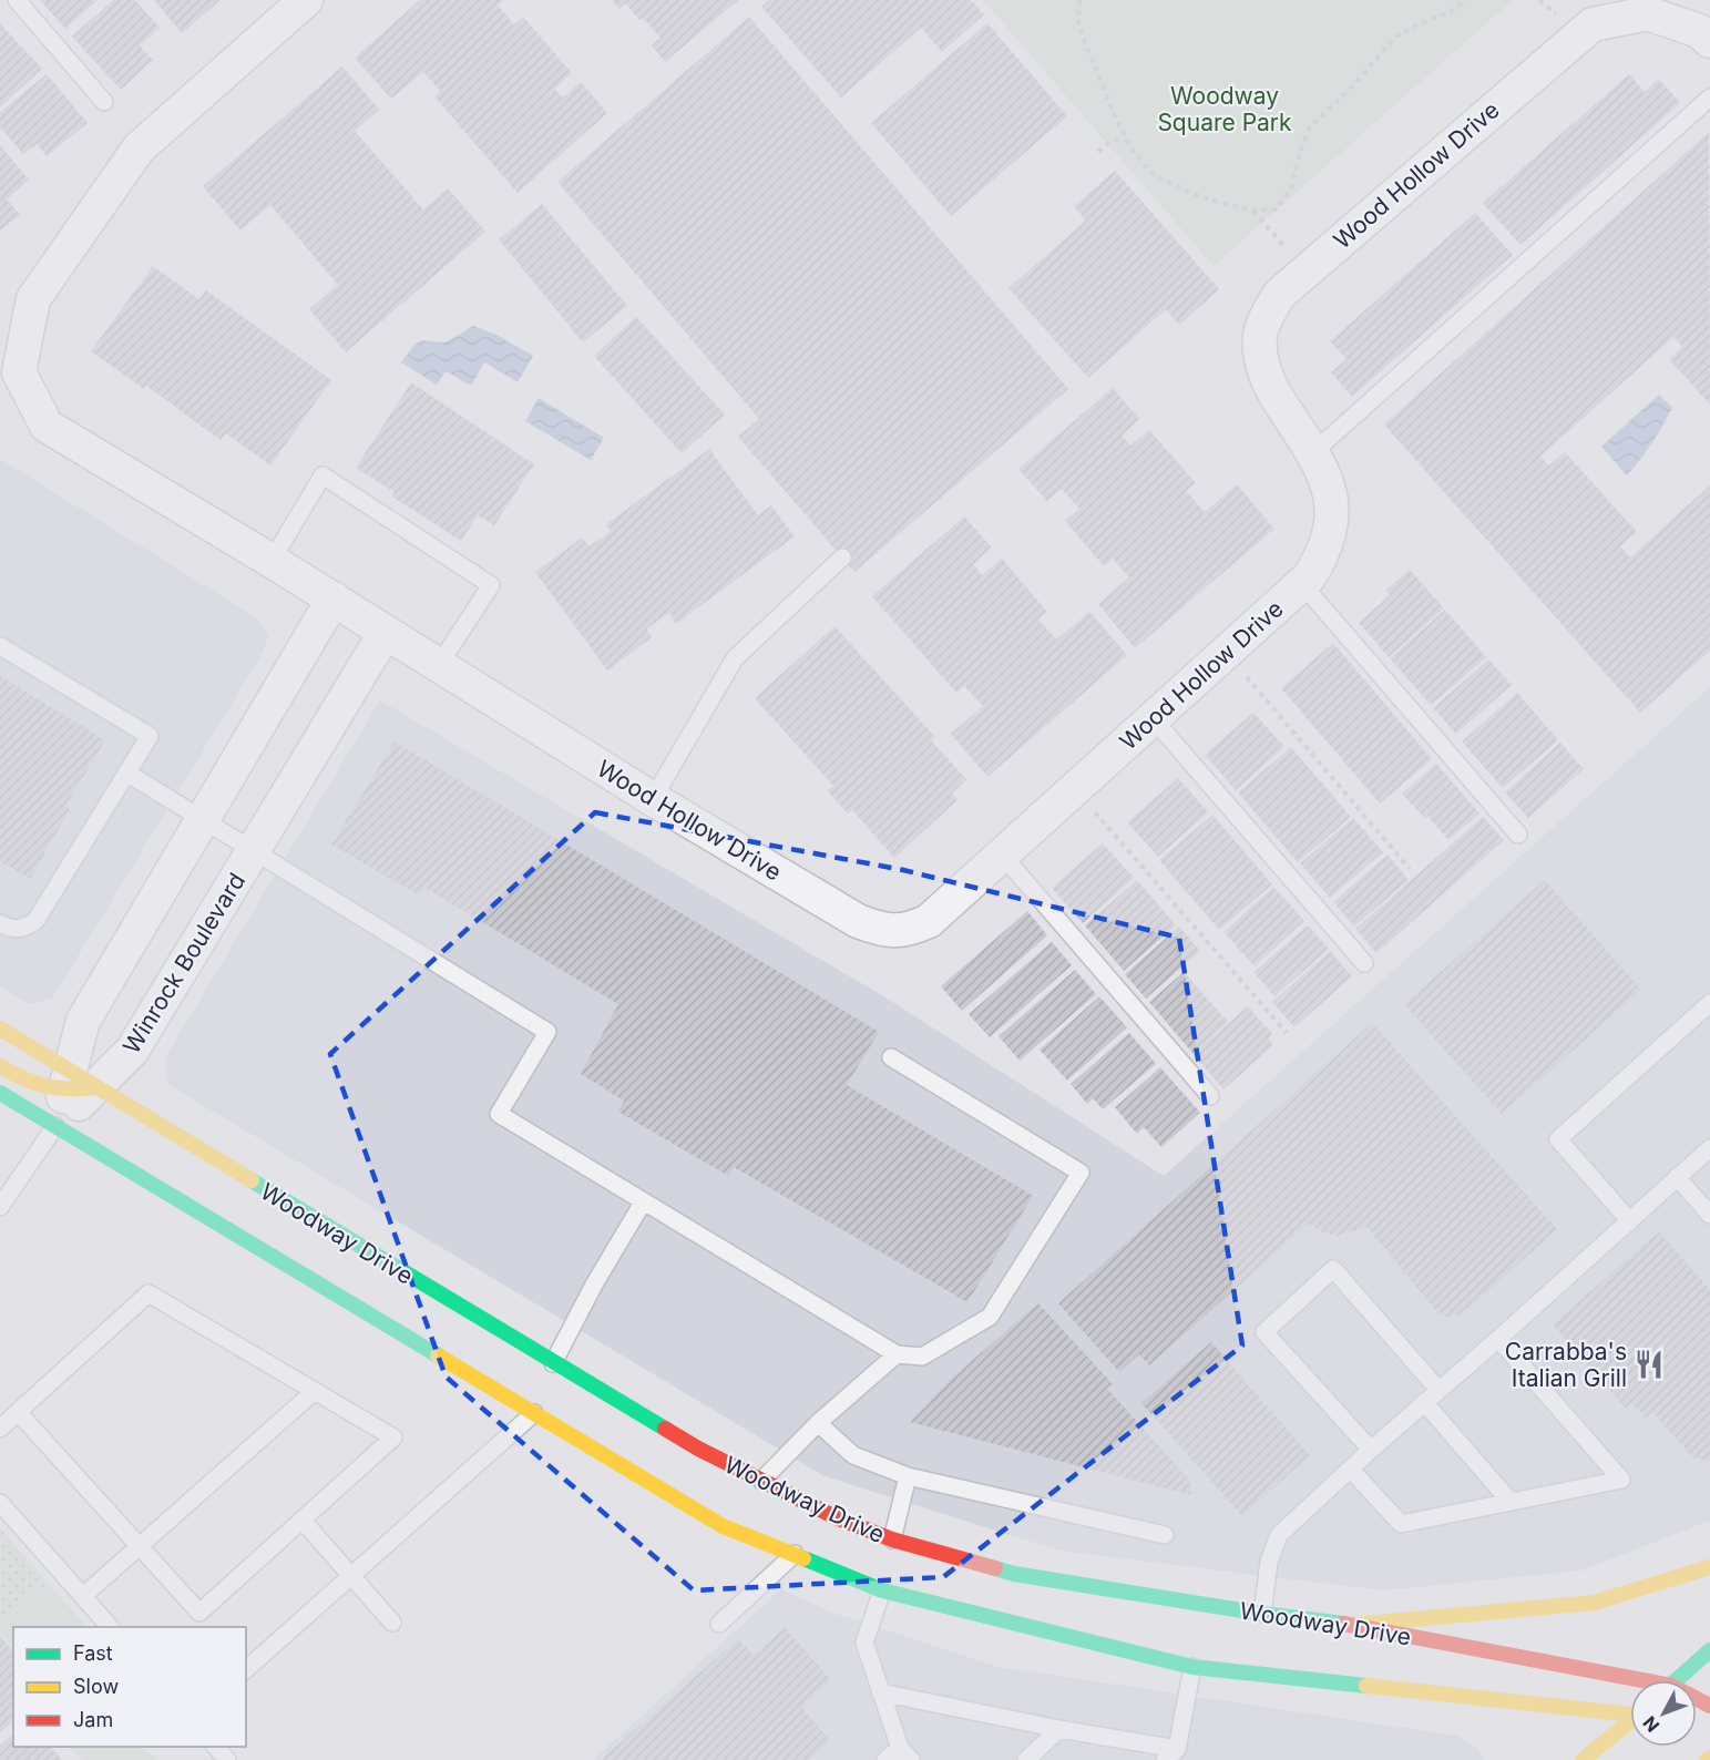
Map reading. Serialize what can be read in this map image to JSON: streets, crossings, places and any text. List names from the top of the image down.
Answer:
{
  "streets": {
    "main road": ["Woodway Drive"],
    "street": ["Wood Hollow Drive", "Winrock Boulevard"]
  },
  "crossings": [
    ["Wood Hollow Drive", "Winrock Boulevard"],
    ["Winrock Boulevard", "Woodway Drive"]
  ],
  "parks": ["Woodway Square Park"],
  "places": {
    "restaurant": ["Carrabba's Italian Grill"]
  },
  "legend": ["Fast", "Slow", "Jam"],
  "north": "bottom left"
}
